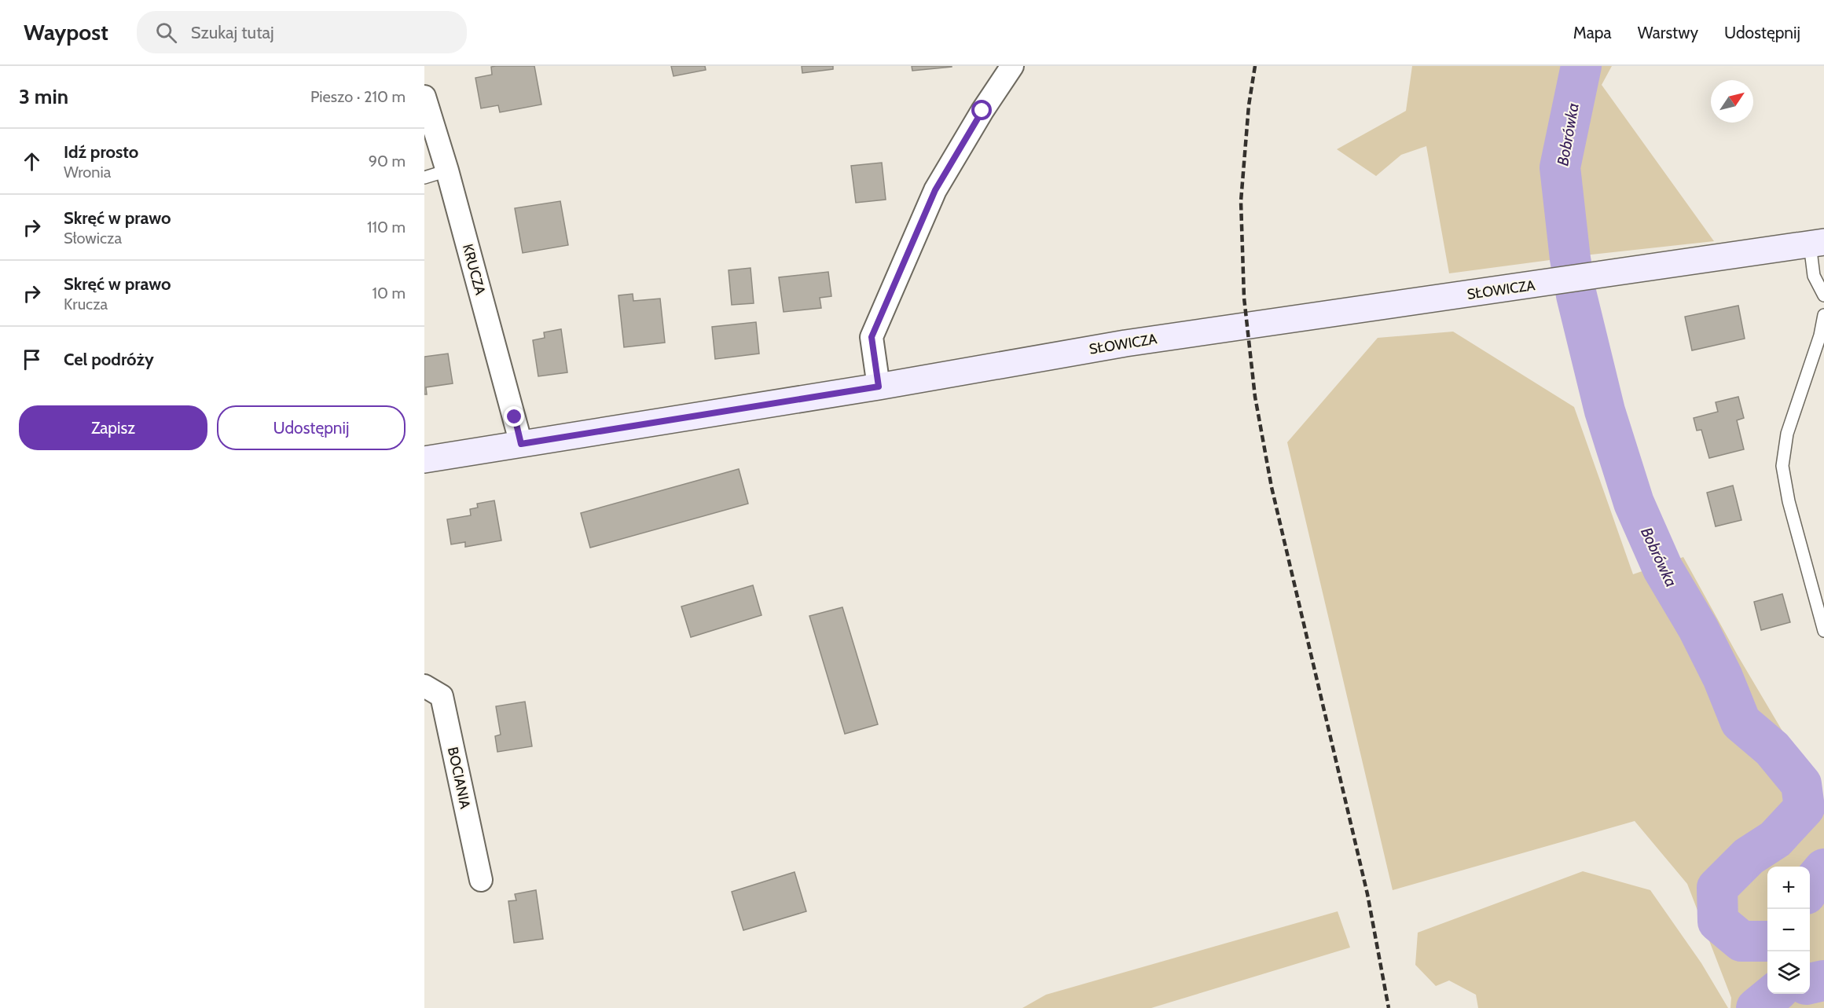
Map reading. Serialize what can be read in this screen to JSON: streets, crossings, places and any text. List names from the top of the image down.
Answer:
{
  "streets": {
    "street": ["KRUCZA", "SŁOWICZA", "BOCIANIA"]
  },
  "crossings": [
    ["KRUCZA", "SŁOWICZA"]
  ],
  "water": ["Bobrówka"],
  "north": "top right",
  "page": {
    "header": "Waypost",
    "search": "Szukaj tutaj",
    "nav": ["Mapa", "Warstwy", "Udostępnij"],
    "heading": ["3 min", "Pieszo · 210 m"],
    "list": [
      ["Idź prosto", "Wronia", "90 m"],
      ["Skręć w prawo", "Słowicza", "110 m"],
      ["Skręć w prawo", "Krucza", "10 m"],
      "Cel podróży"
    ],
    "buttons": ["Zapisz", "Udostępnij"],
    "map_buttons": ["+", "−"]
  }
}
